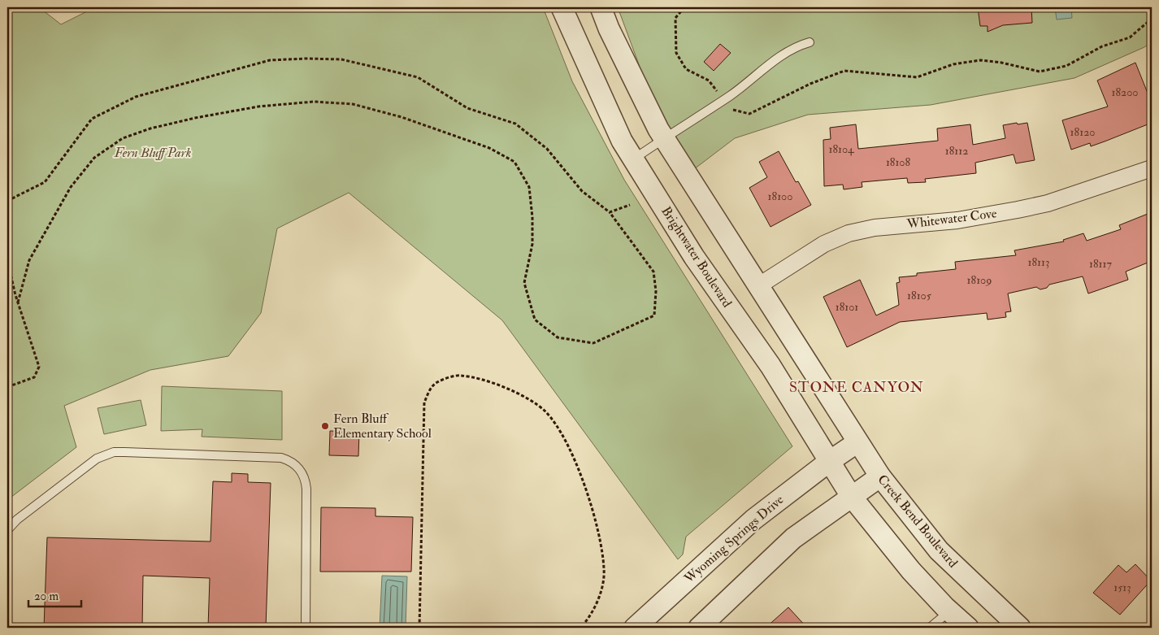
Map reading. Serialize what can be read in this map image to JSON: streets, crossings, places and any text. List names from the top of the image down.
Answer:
{
  "streets": {
    "street": [
      "Whitewater Cove",
      "Brightwater Boulevard",
      "Creek Bend Boulevard",
      "Wyoming Springs Drive"
    ]
  },
  "crossings": [
    ["Brightwater Boulevard", "Wyoming Springs Drive"],
    ["Creek Bend Boulevard", "Wyoming Springs Drive"]
  ],
  "districts": ["STONE CANYON"],
  "parks": ["Fern Bluff Park"],
  "places": ["Fern Bluff Elementary School"],
  "house_numbers": [
    "18200",
    "18120",
    "18104",
    "18112",
    "18108",
    "18100",
    "18113",
    "18117",
    "18109",
    "18105",
    "18101",
    "1513"
  ],
  "scale_bar": "20 m"
}
